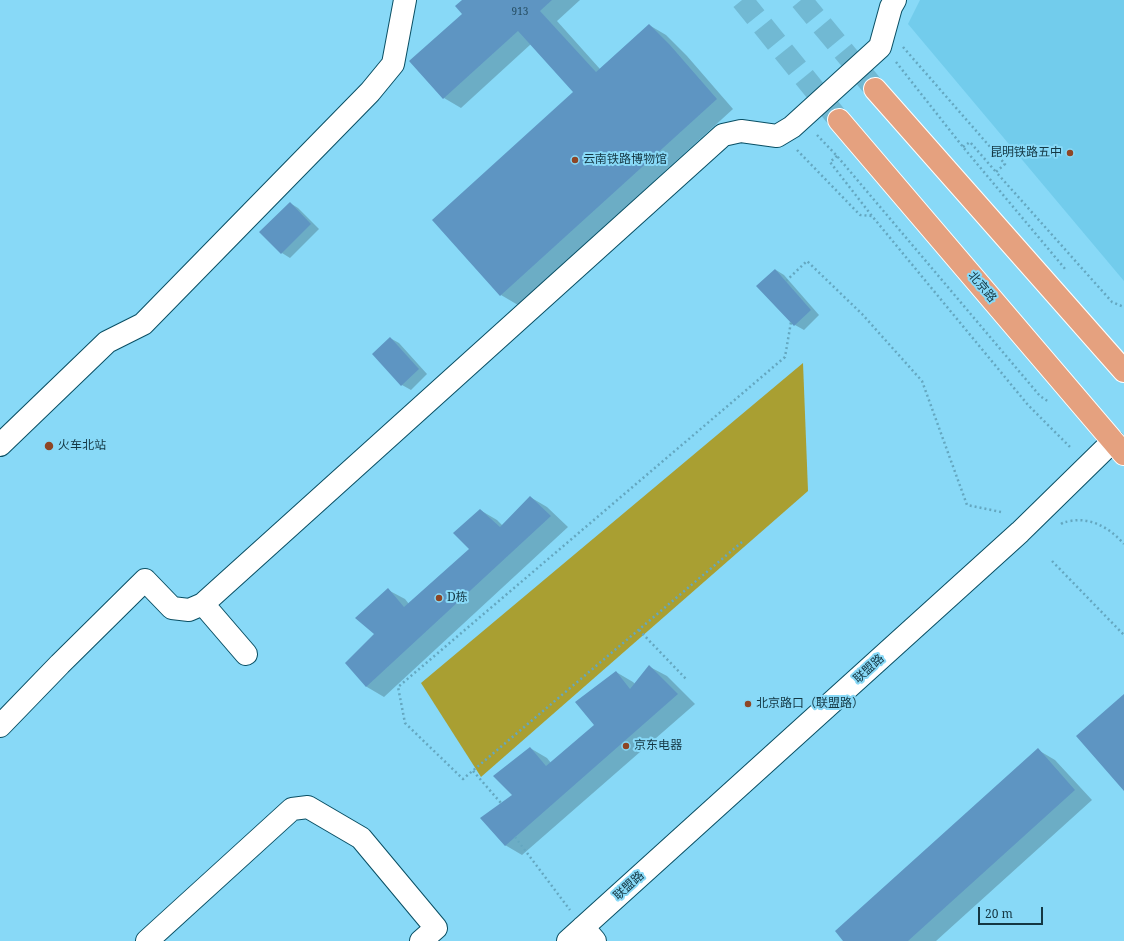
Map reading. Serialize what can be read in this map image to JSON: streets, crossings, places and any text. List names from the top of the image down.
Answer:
{
  "streets": {
    "main road": ["北京路"],
    "street": ["联盟路"]
  },
  "crossings": [
    ["北京路", "联盟路"]
  ],
  "places": [
    "昆明铁路五中",
    "云南铁路博物馆",
    "火车北站",
    "D栋",
    "北京路口（联盟路）",
    "京东电器"
  ],
  "house_numbers": ["913"],
  "scale_bar": "20 m"
}
